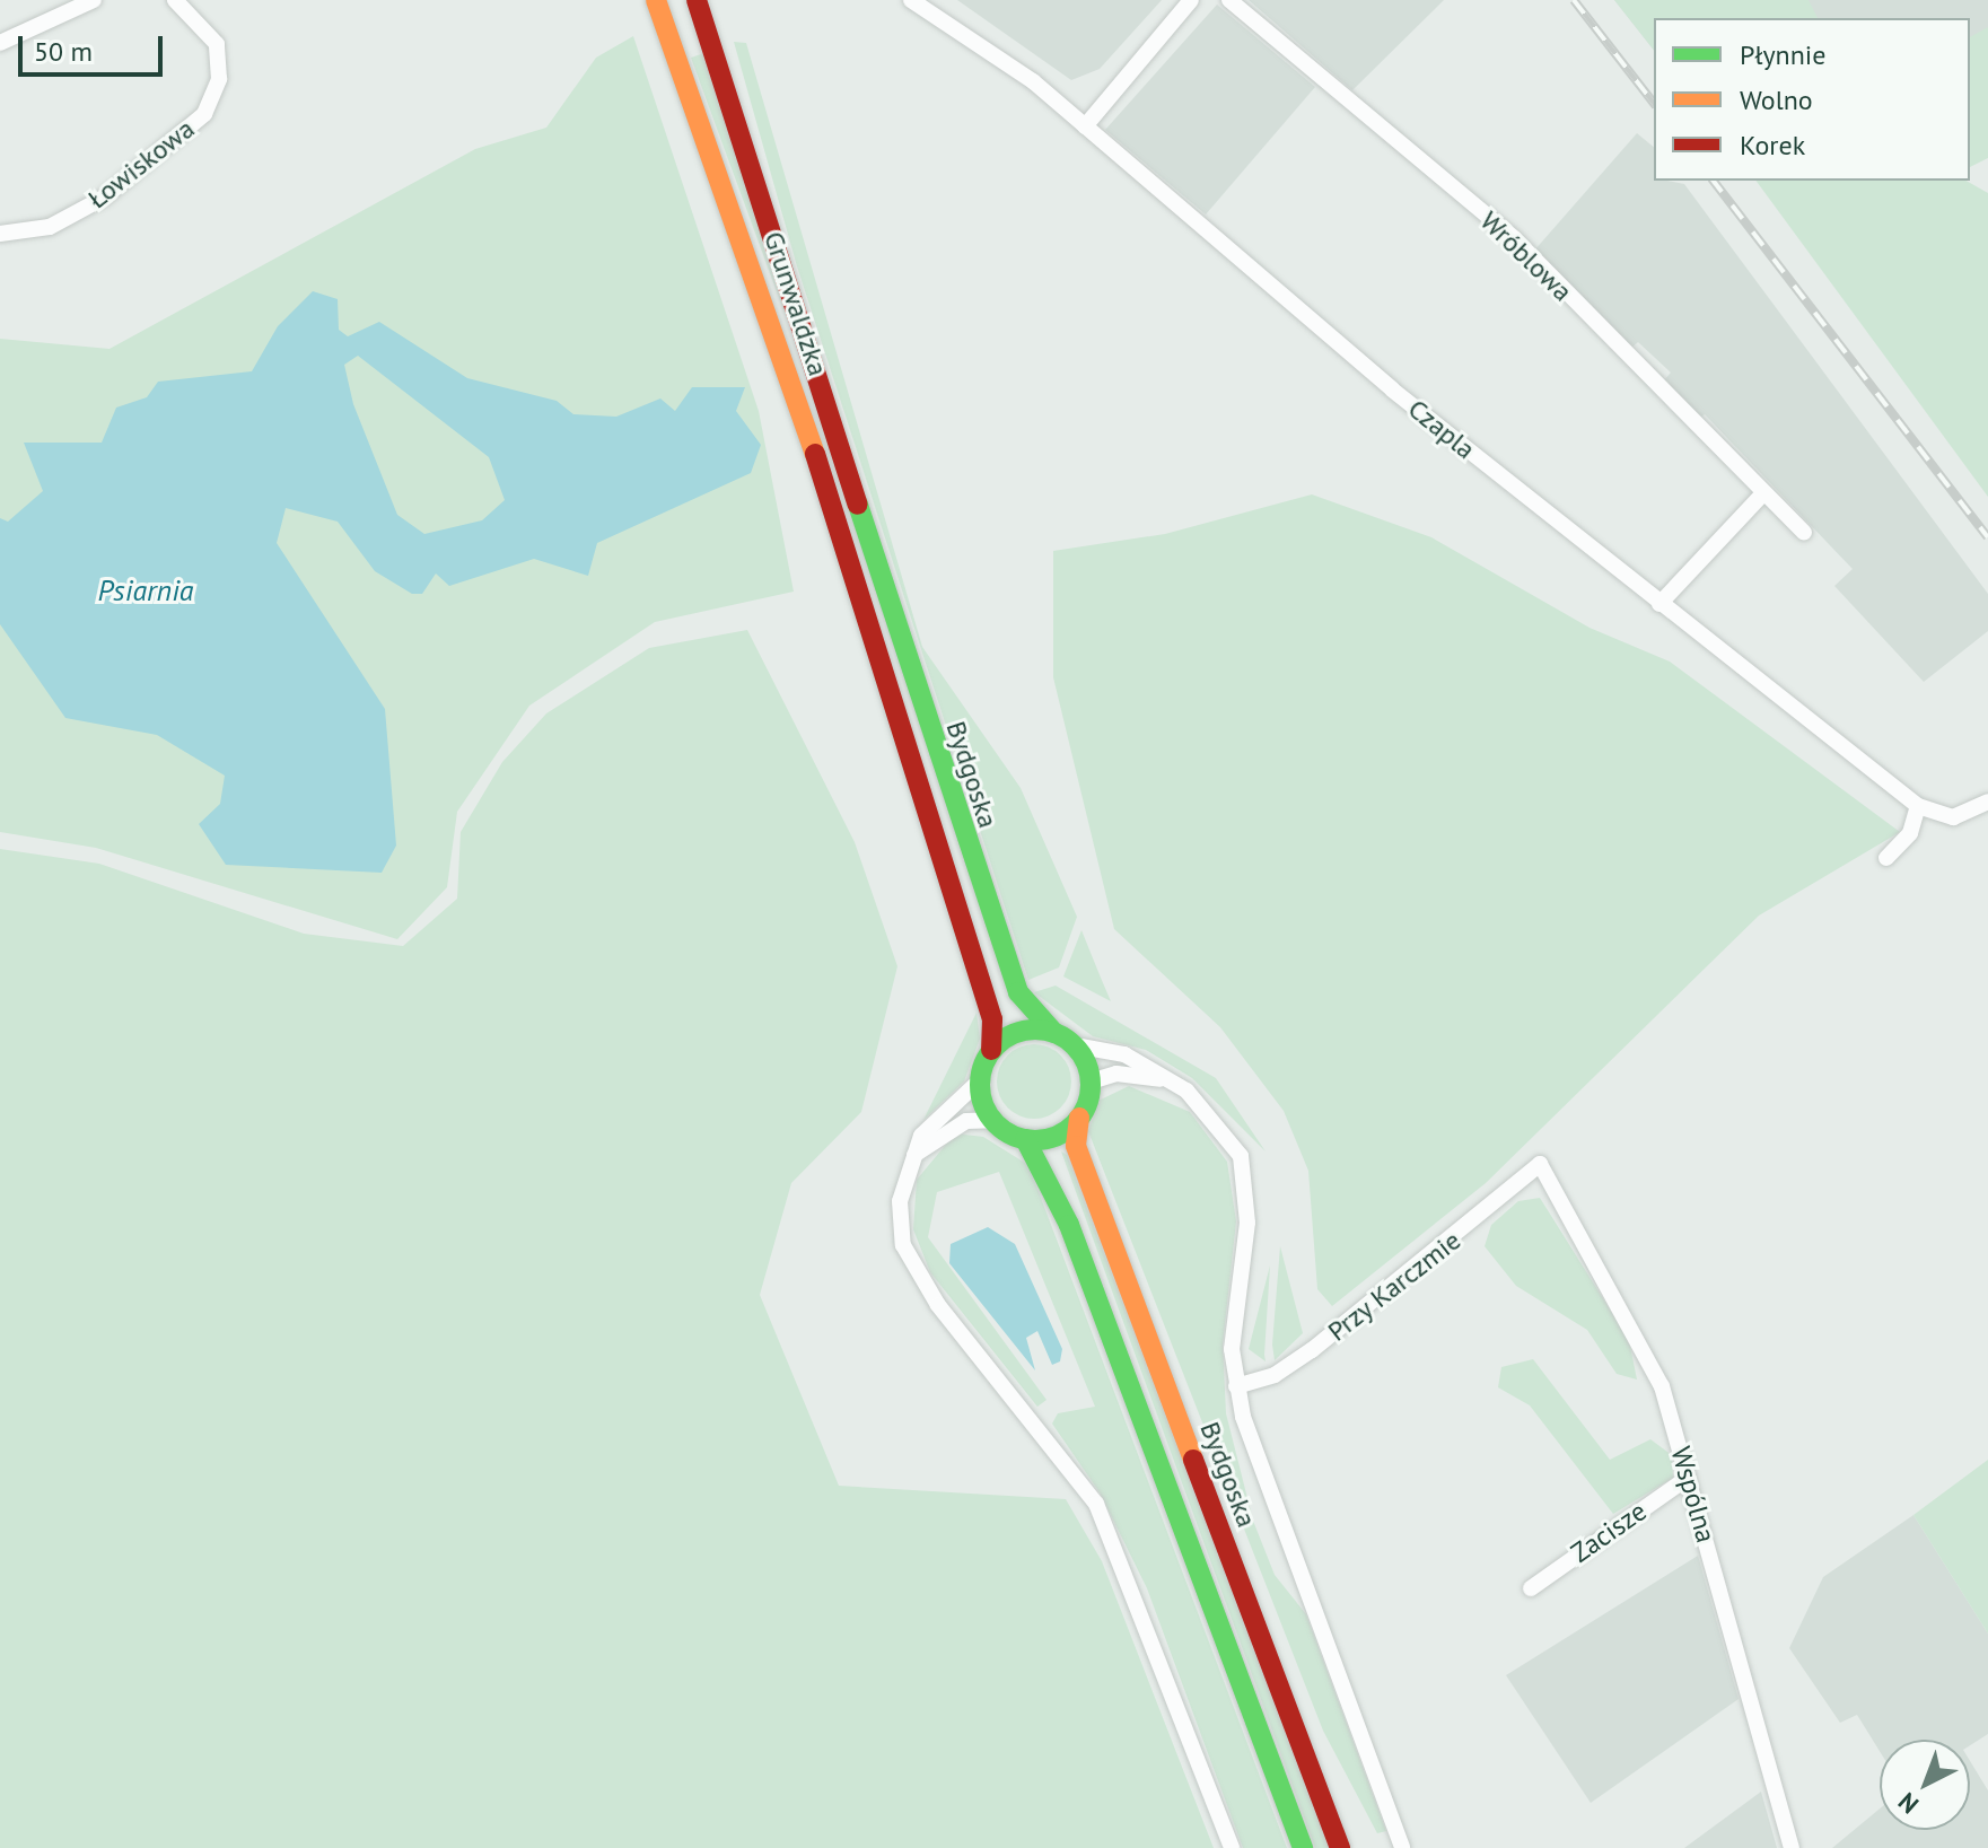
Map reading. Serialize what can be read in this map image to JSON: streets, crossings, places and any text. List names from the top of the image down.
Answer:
{
  "streets": {
    "main road": ["Grunwaldzka", "Bydgoska"],
    "street": [
      "Łowiskowa",
      "Wróblowa",
      "Czapla",
      "Przy Karczmie",
      "Wspólna",
      "Zacisze"
    ]
  },
  "crossings": [
    ["Grunwaldzka", "Bydgoska"],
    ["Przy Karczmie", "Wspólna"],
    ["Wspólna", "Zacisze"]
  ],
  "water": ["Psiarnia"],
  "legend": ["Płynnie", "Wolno", "Korek"],
  "scale_bar": "50 m",
  "north": "bottom left"
}
